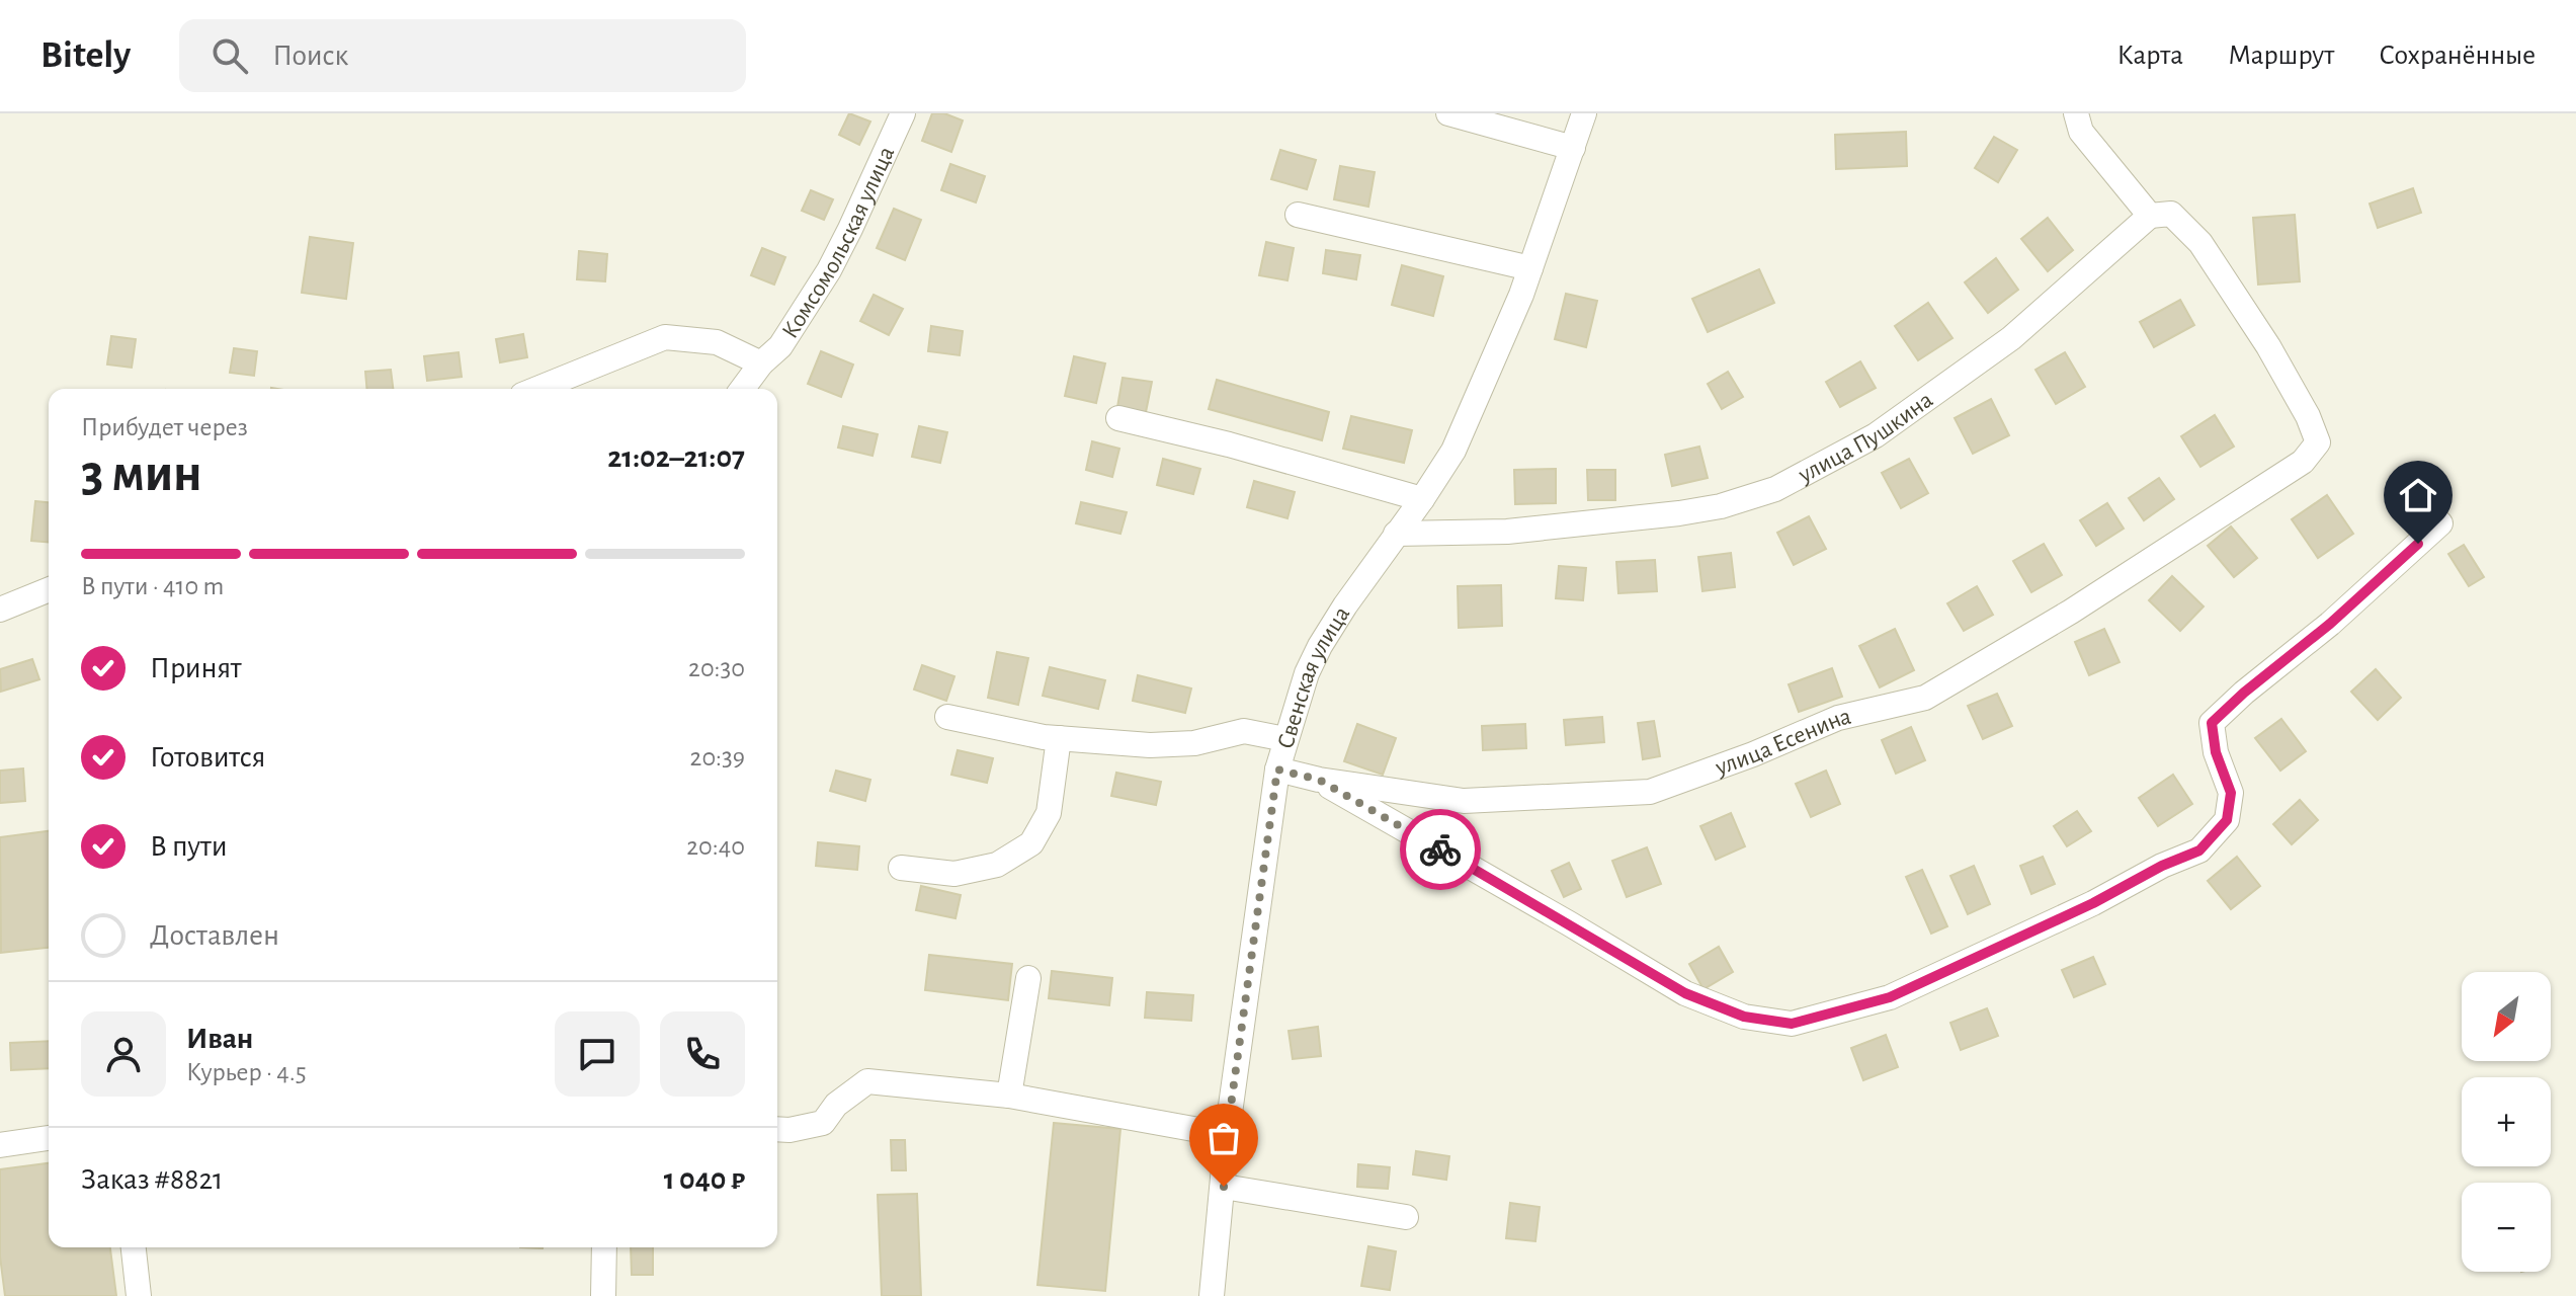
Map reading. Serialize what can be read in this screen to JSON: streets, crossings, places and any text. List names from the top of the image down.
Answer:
{
  "streets": {
    "street": [
      "Комсомольская улица",
      "улица Пушкина",
      "Свенская улица",
      "улица Есенина"
    ]
  },
  "crossings": [
    ["улица Пушкина", "Свенская улица"],
    ["улица Пушкина", "улица Есенина"],
    ["Свенская улица", "улица Есенина"]
  ],
  "north": "bottom left",
  "page": {
    "header": "Bitely",
    "search": "Поиск",
    "nav": ["Карта", "Маршрут", "Сохранённые"],
    "heading": ["3 мин", "Прибудет через", "21:02–21:07"],
    "panel": [
      "Иван",
      "Курьер · 4.5",
      "Заказ #8821",
      "1 040 ₽"
    ],
    "bar": "В пути · 410 m",
    "list": [
      ["Принят", "20:30"],
      ["Готовится", "20:39"],
      ["В пути", "20:40"],
      "Доставлен"
    ],
    "map_buttons": ["+", "−"]
  }
}
